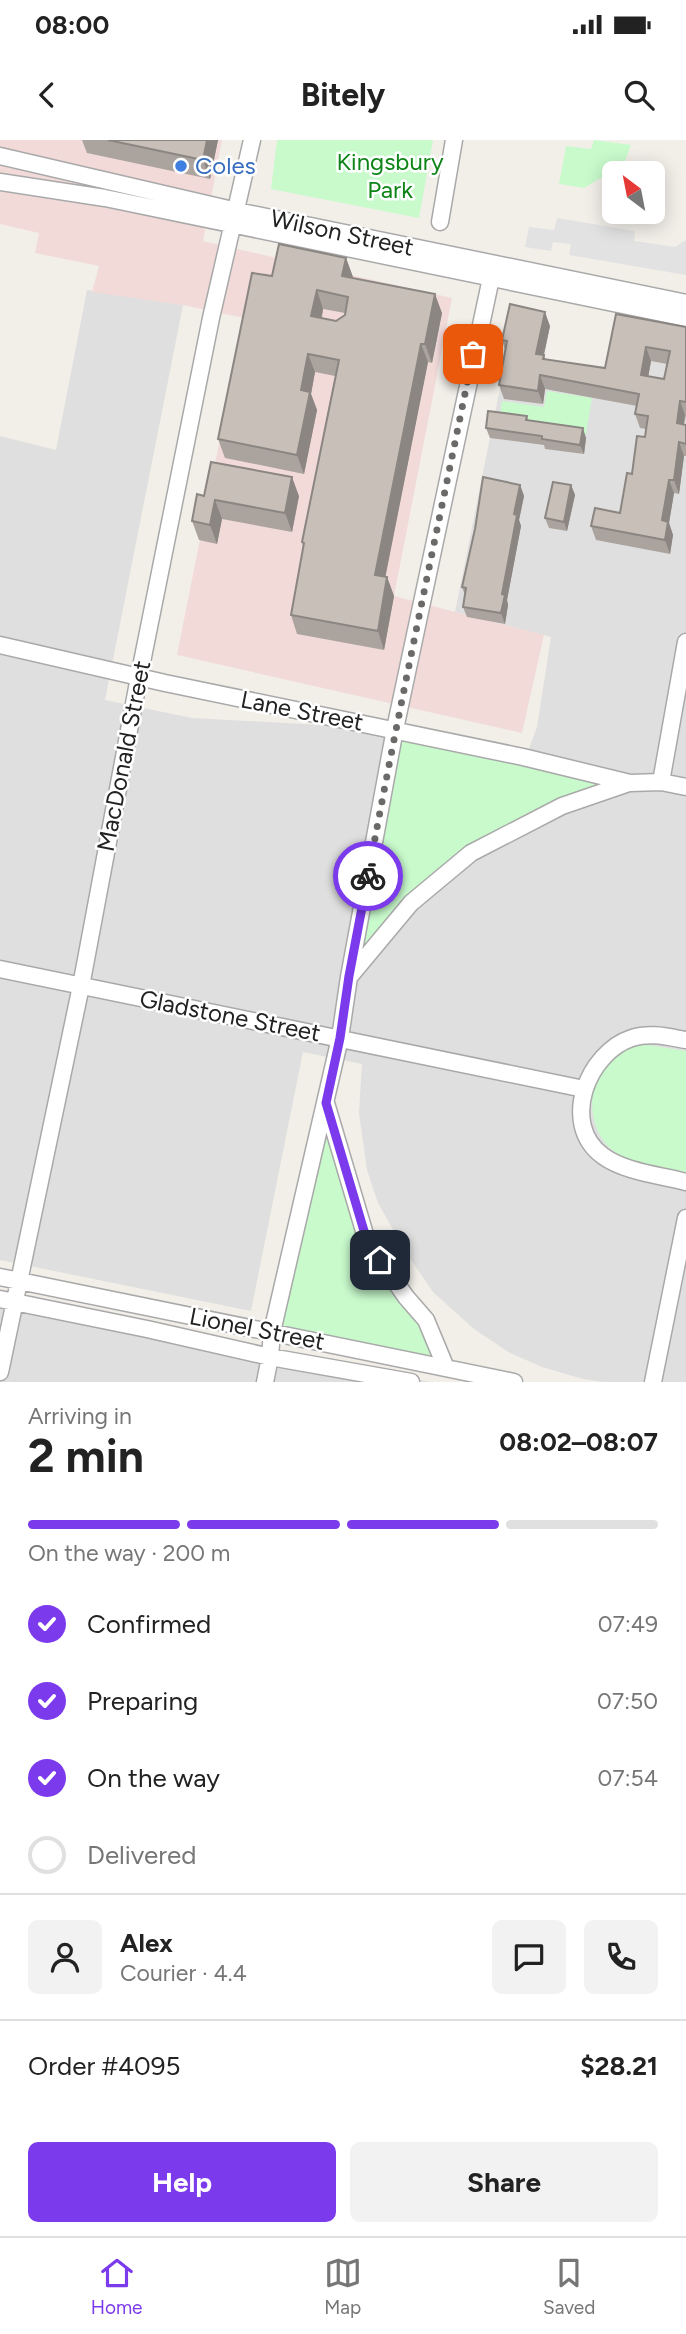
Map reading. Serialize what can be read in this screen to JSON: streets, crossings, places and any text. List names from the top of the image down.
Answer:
{
  "streets": {
    "street": [
      "Wilson Street",
      "Lane Street",
      "MacDonald Street",
      "Gladstone Street",
      "Lionel Street"
    ]
  },
  "crossings": [
    ["Wilson Street", "MacDonald Street"],
    ["Lane Street", "MacDonald Street"],
    ["MacDonald Street", "Gladstone Street"],
    ["MacDonald Street", "Lionel Street"]
  ],
  "parks": ["Kingsbury Park"],
  "places": ["Coles"],
  "north": "top left",
  "page": {
    "status": "08:00",
    "header": "Bitely",
    "heading": ["2 min", "Arriving in", "08:02–08:07"],
    "panel": [
      "Alex",
      "Courier · 4.4",
      "Order #4095",
      "$28.21"
    ],
    "bar": "On the way · 200 m",
    "list": [
      ["Confirmed", "07:49"],
      ["Preparing", "07:50"],
      ["On the way", "07:54"],
      "Delivered"
    ],
    "buttons": ["Help", "Share"],
    "tabs": ["Home", "Map", "Saved"]
  }
}
